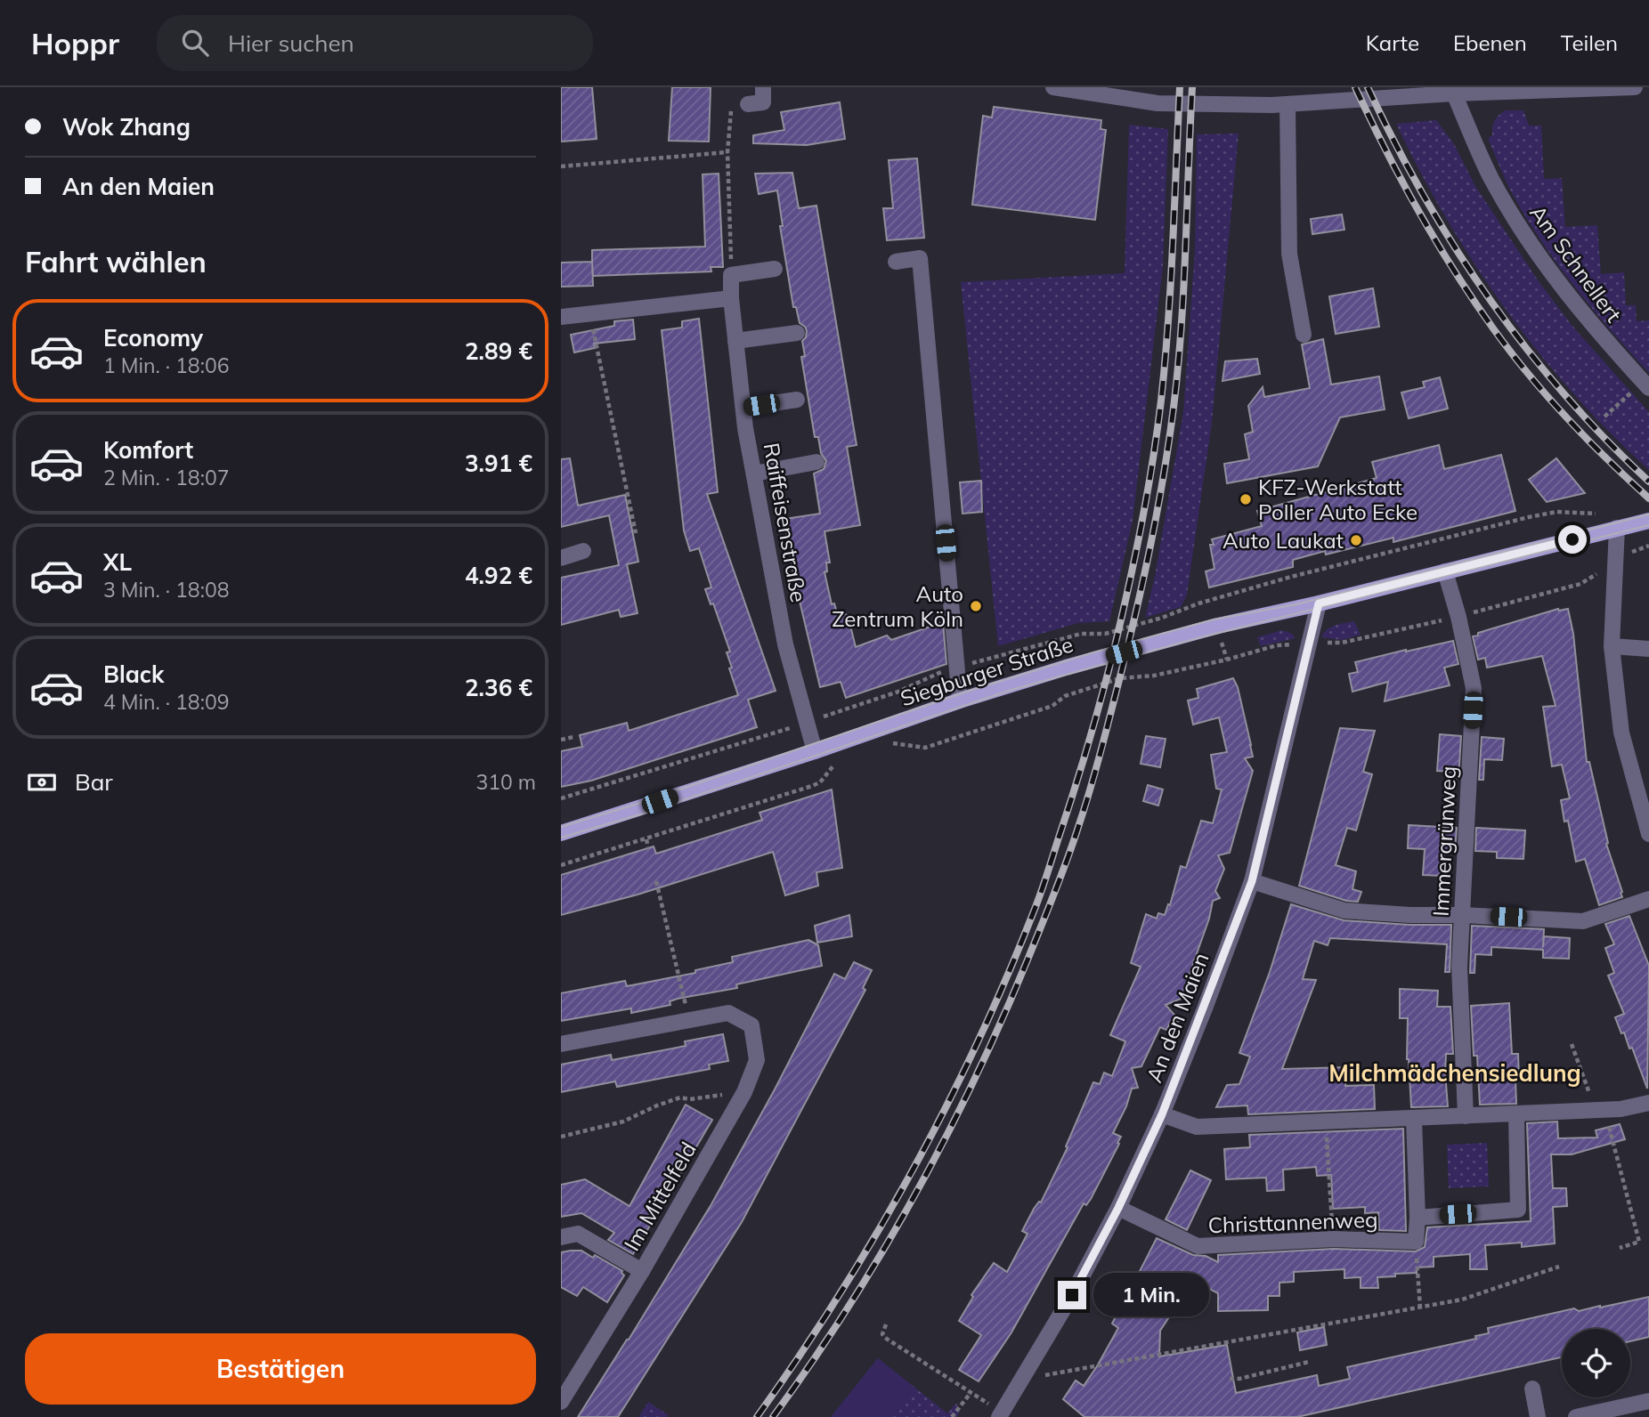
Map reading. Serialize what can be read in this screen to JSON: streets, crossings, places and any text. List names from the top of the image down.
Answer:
{
  "streets": {
    "main road": ["Siegburger Straße"],
    "street": [
      "Am Schnellert",
      "Raiffeisenstraße",
      "Immergrünweg",
      "An den Maien",
      "Im Mittelfeld",
      "Christtannenweg"
    ]
  },
  "crossings": [
    ["Raiffeisenstraße", "Siegburger Straße"],
    ["Siegburger Straße", "Immergrünweg"],
    ["Siegburger Straße", "An den Maien"],
    ["An den Maien", "Christtannenweg"]
  ],
  "districts": ["Milchmädchensiedlung"],
  "places": ["KFZ-Werkstatt Poller Auto Ecke", "Auto Laukat", "Auto Zentrum Köln"],
  "page": {
    "header": "Hoppr",
    "search": "Hier suchen",
    "nav": ["Karte", "Ebenen", "Teilen"],
    "banner": ["Wok Zhang", "An den Maien"],
    "heading": "Fahrt wählen",
    "list": [
      {
        "name": "Economy",
        "note": "1 Min. · 18:06",
        "value": "2.89 €"
      },
      {
        "name": "Komfort",
        "note": "2 Min. · 18:07",
        "value": "3.91 €"
      },
      {
        "name": "XL",
        "note": "3 Min. · 18:08",
        "value": "4.92 €"
      },
      {
        "name": "Black",
        "note": "4 Min. · 18:09",
        "value": "2.36 €"
      }
    ],
    "pay": ["Bar", "310 m"],
    "bubble": "1 Min.",
    "buttons": "Bestätigen"
  }
}
